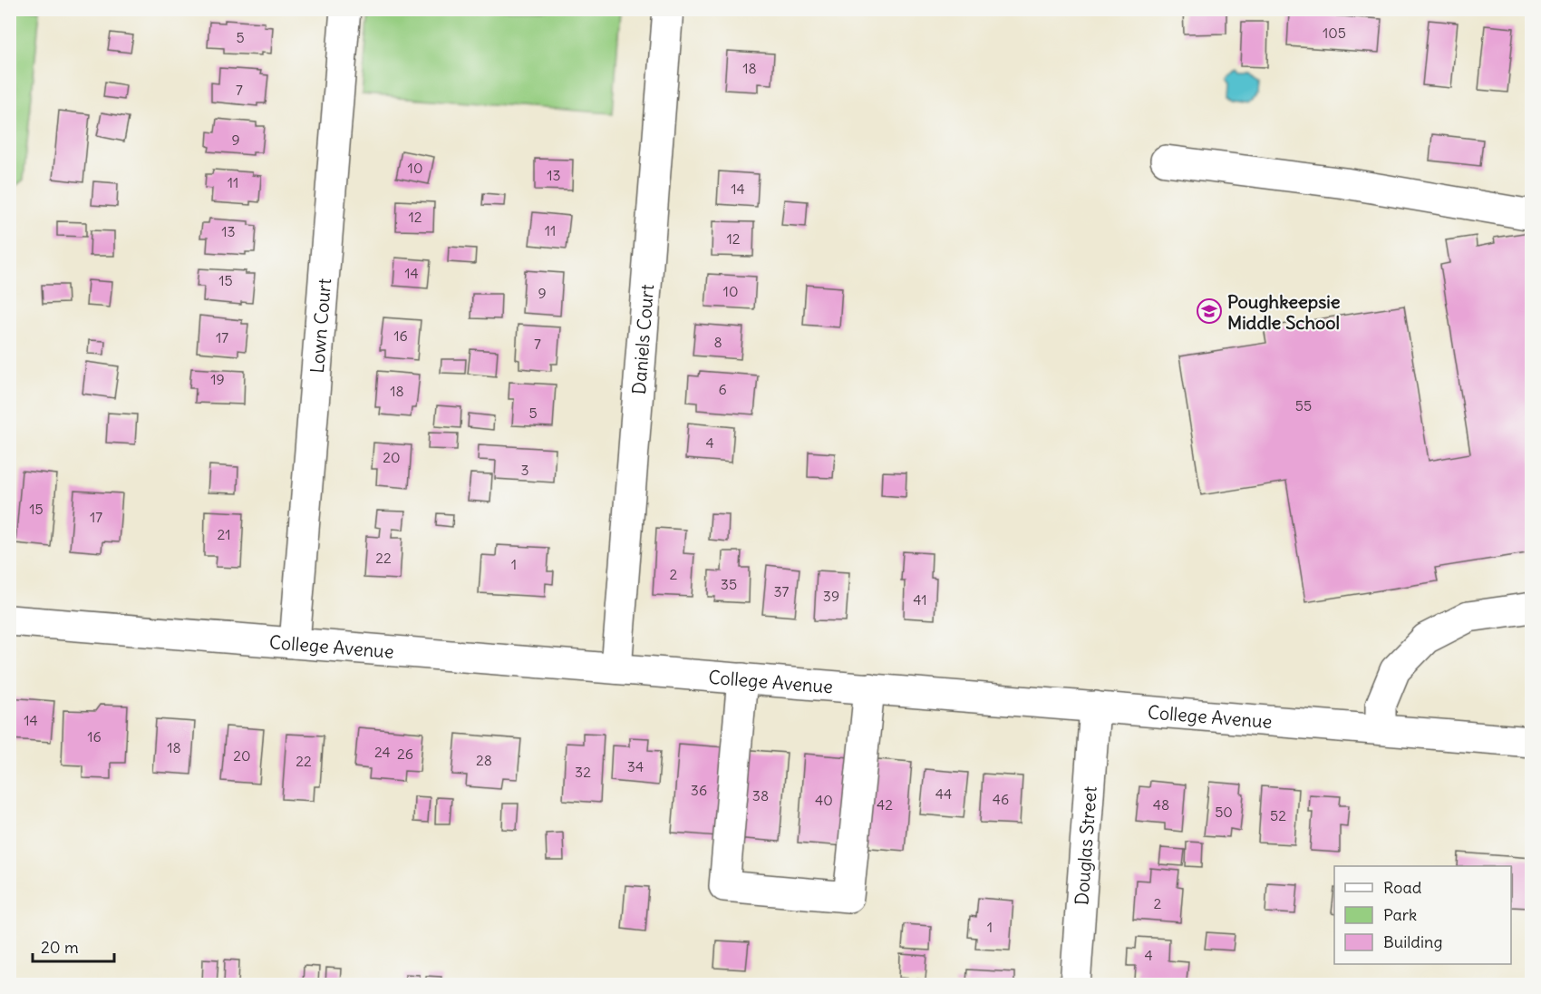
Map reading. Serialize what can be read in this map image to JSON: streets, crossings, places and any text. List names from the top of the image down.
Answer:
{
  "streets": {
    "street": [
      "Lown Court",
      "Daniels Court",
      "College Avenue",
      "Douglas Street"
    ]
  },
  "crossings": [
    ["Lown Court", "College Avenue"],
    ["Daniels Court", "College Avenue"],
    ["College Avenue", "Douglas Street"]
  ],
  "places": {
    "school or university": ["Poughkeepsie Middle School"]
  },
  "house_numbers": [
    "105",
    "5",
    "18",
    "7",
    "9",
    "10",
    "13",
    "11",
    "14",
    "12",
    "11",
    "13",
    "12",
    "14",
    "15",
    "10",
    "9",
    "16",
    "17",
    "8",
    "7",
    "19",
    "6",
    "18",
    "55",
    "5",
    "4",
    "20",
    "3",
    "15",
    "17",
    "21",
    "22",
    "1",
    "2",
    "35",
    "37",
    "39",
    "41",
    "14",
    "16",
    "18",
    "24",
    "26",
    "20",
    "28",
    "22",
    "34",
    "32",
    "36",
    "44",
    "38",
    "46",
    "40",
    "42",
    "48",
    "50",
    "52",
    "2",
    "1",
    "4"
  ],
  "legend": ["Road", "Park", "Building"],
  "scale_bar": "20 m"
}
